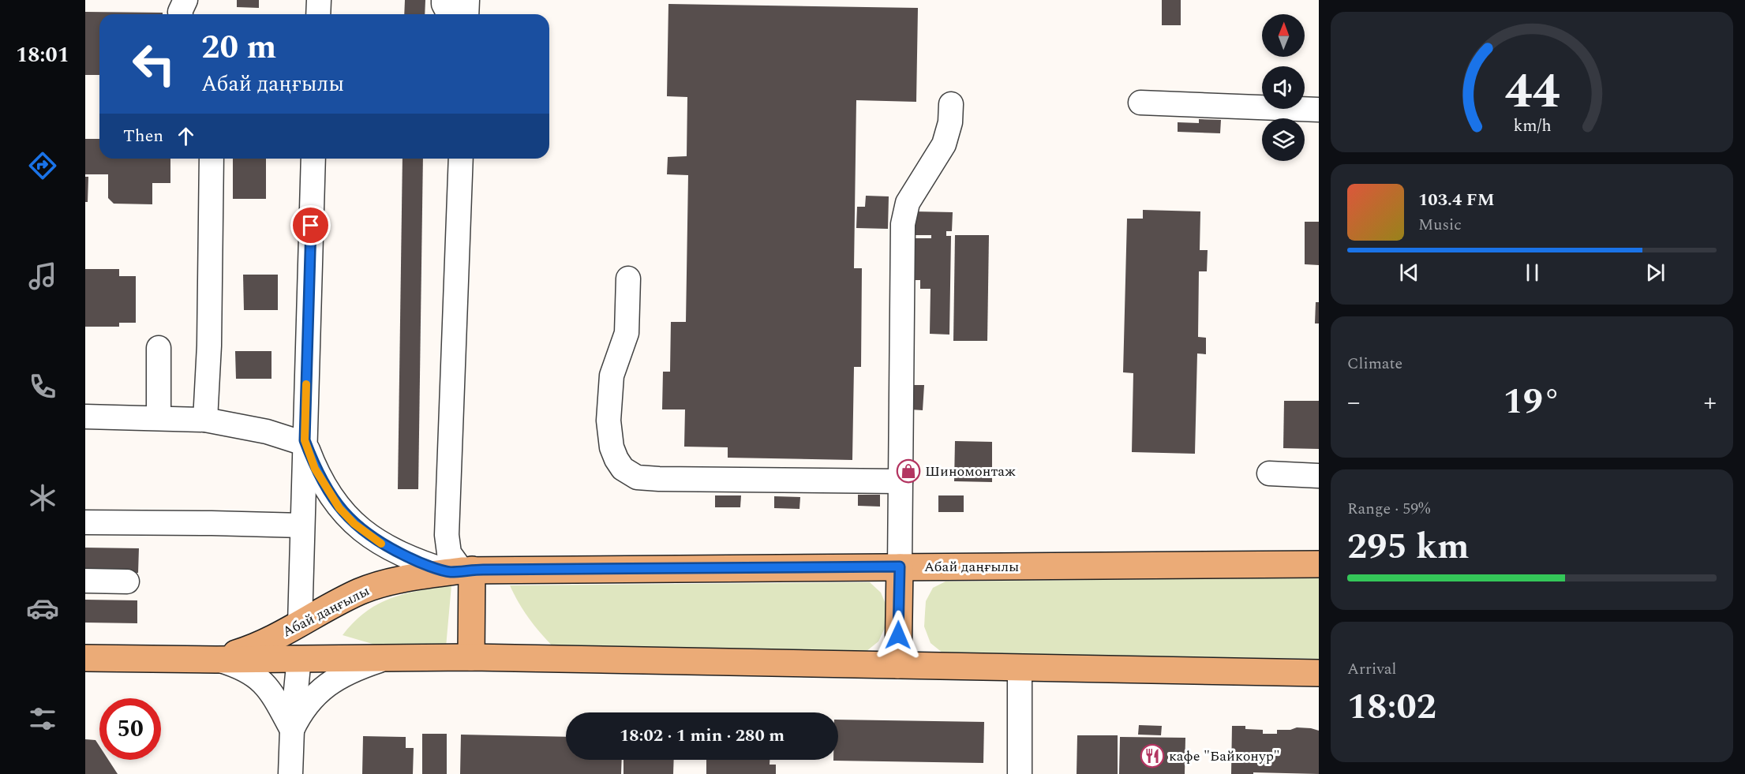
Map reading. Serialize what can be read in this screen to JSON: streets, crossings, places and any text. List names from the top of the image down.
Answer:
{
  "streets": {
    "main road": ["Абай даңғылы"]
  },
  "places": {
    "shop": ["Шиномонтаж"],
    "restaurant": ["кафе \"Байконур\""]
  },
  "north": "top",
  "page": {
    "tabs": "18:01",
    "turn": ["20 m", "Абай даңғылы"],
    "then": "Then",
    "song": ["103.4 FM", "Music"],
    "tile": [
      "Climate",
      ["Range · 59%", "295 km"],
      ["Arrival", "18:02"]
    ],
    "heat": ["−", "19°", "+"],
    "limit": "50",
    "trip": "18:02 · 1 min · 280 m",
    "gauge": ["44", "km/h"]
  }
}
